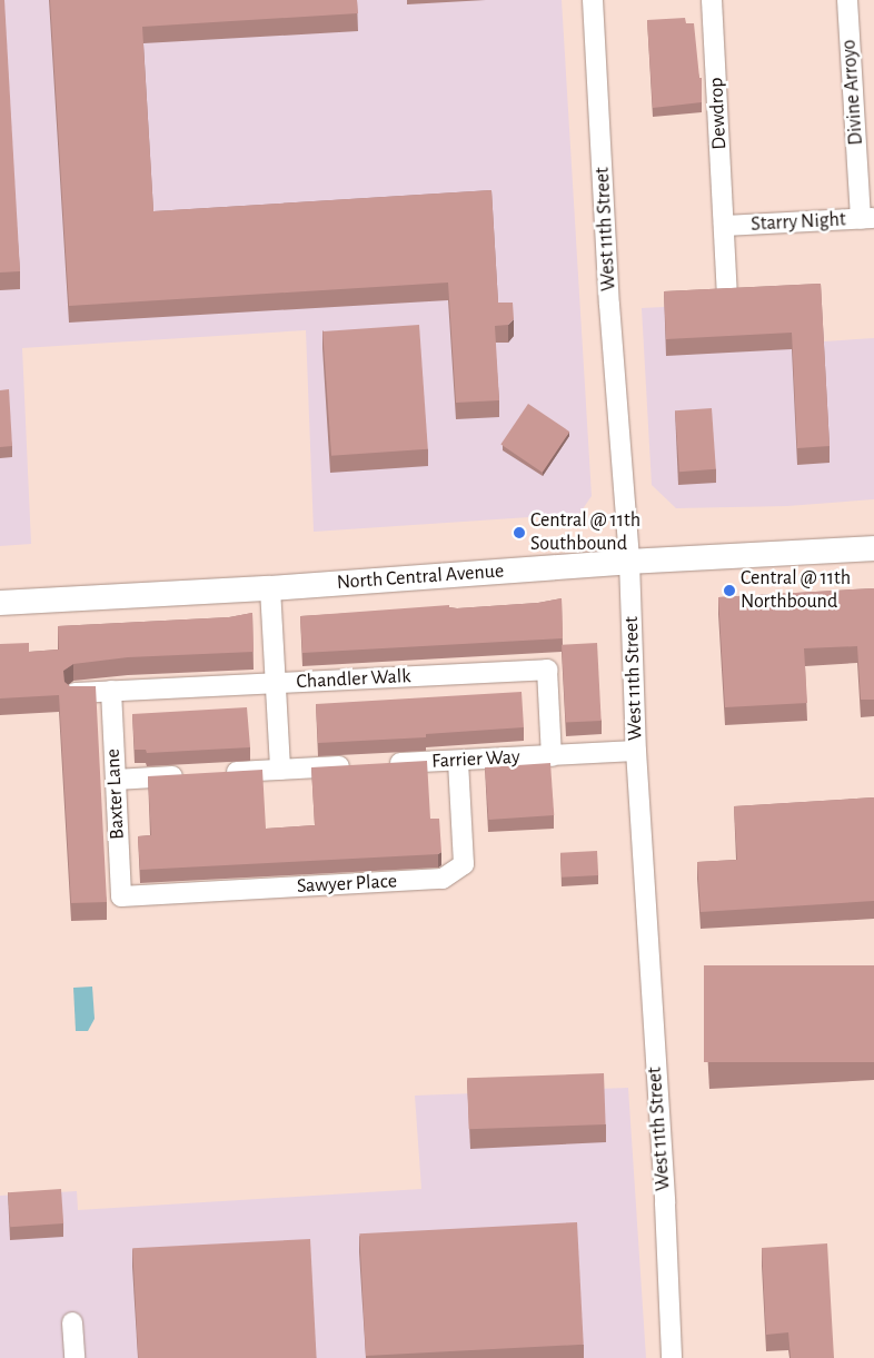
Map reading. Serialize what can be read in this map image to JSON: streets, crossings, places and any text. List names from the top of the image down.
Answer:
{
  "streets": {
    "main road": ["North Central Avenue"],
    "street": [
      "Divine Arroyo",
      "Dewdrop",
      "Starry Night",
      "West 11th Street",
      "Chandler Walk",
      "Farrier Way",
      "Baxter Lane",
      "Sawyer Place"
    ]
  },
  "crossings": [
    ["Divine Arroyo", "Starry Night"],
    ["Dewdrop", "Starry Night"],
    ["West 11th Street", "North Central Avenue"],
    ["West 11th Street", "Farrier Way"],
    ["Chandler Walk", "Farrier Way"],
    ["Chandler Walk", "Baxter Lane"],
    ["Farrier Way", "Sawyer Place"],
    ["Baxter Lane", "Sawyer Place"]
  ],
  "places": ["Central @ 11th Southbound", "Central @ 11th Northbound"]
}
